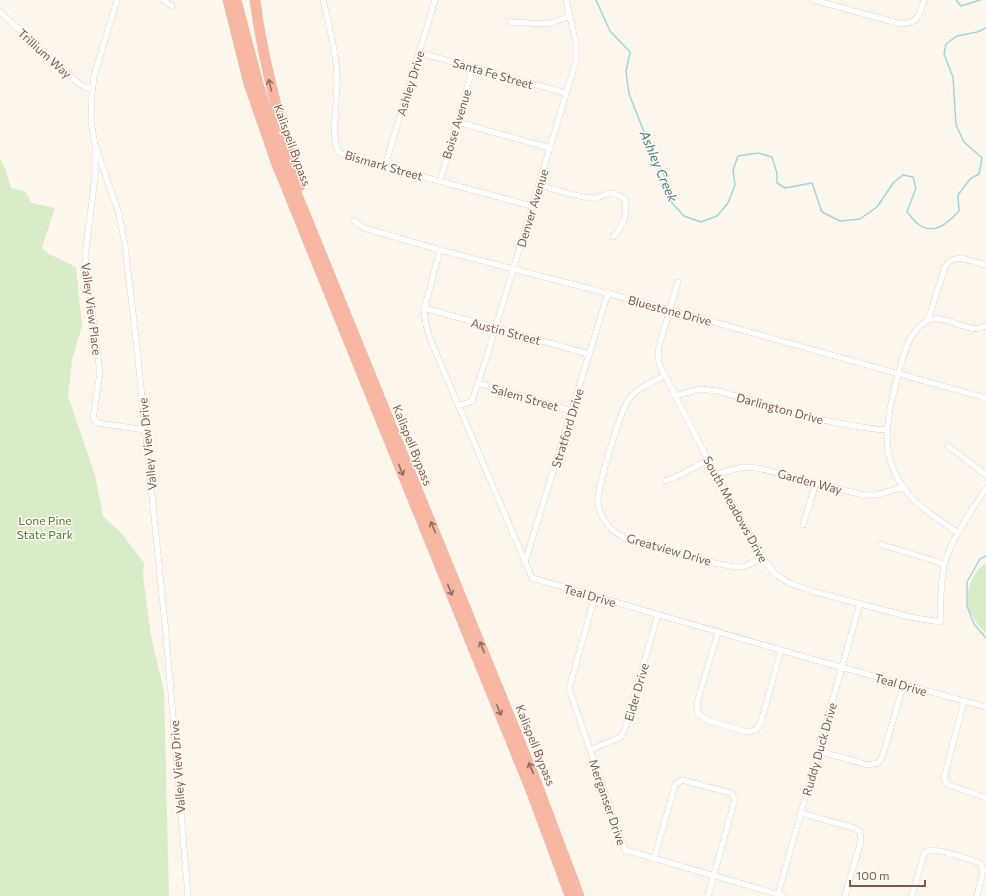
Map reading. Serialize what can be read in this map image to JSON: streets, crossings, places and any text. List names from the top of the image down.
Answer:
{
  "streets": {
    "highway": ["Kalispell Bypass"],
    "street": [
      "Trillium Way",
      "Santa Fe Street",
      "Ashley Drive",
      "Boise Avenue",
      "Bismark Street",
      "Denver Avenue",
      "Valley View Place",
      "Bluestone Drive",
      "Austin Street",
      "Salem Street",
      "Darlington Drive",
      "Stratford Drive",
      "Valley View Drive",
      "Garden Way",
      "South Meadows Drive",
      "Greatview Drive",
      "Teal Drive",
      "Eider Drive",
      "Ruddy Duck Drive",
      "Merganser Drive"
    ]
  },
  "crossings": [
    ["Trillium Way", "Valley View Drive"],
    ["Santa Fe Street", "Ashley Drive"],
    ["Santa Fe Street", "Boise Avenue"],
    ["Santa Fe Street", "Denver Avenue"],
    ["Ashley Drive", "Bismark Street"],
    ["Boise Avenue", "Bismark Street"],
    ["Bismark Street", "Denver Avenue"],
    ["Denver Avenue", "Bluestone Drive"],
    ["Denver Avenue", "Austin Street"],
    ["Denver Avenue", "Salem Street"],
    ["Denver Avenue", "Teal Drive"],
    ["Valley View Place", "Valley View Drive"],
    ["Bluestone Drive", "Stratford Drive"],
    ["Bluestone Drive", "South Meadows Drive"],
    ["Bluestone Drive", "Teal Drive"],
    ["Austin Street", "Stratford Drive"],
    ["Austin Street", "Teal Drive"],
    ["Salem Street", "Stratford Drive"],
    ["Darlington Drive", "South Meadows Drive"],
    ["Stratford Drive", "Teal Drive"],
    ["Garden Way", "South Meadows Drive"],
    ["South Meadows Drive", "Greatview Drive"],
    ["South Meadows Drive", "Ruddy Duck Drive"],
    ["Teal Drive", "Eider Drive"],
    ["Teal Drive", "Ruddy Duck Drive"],
    ["Teal Drive", "Merganser Drive"],
    ["Eider Drive", "Merganser Drive"],
    ["Ruddy Duck Drive", "Merganser Drive"]
  ],
  "water": ["Ashley Creek"],
  "parks": ["Lone Pine State Park"],
  "scale_bar": "100 m"
}
